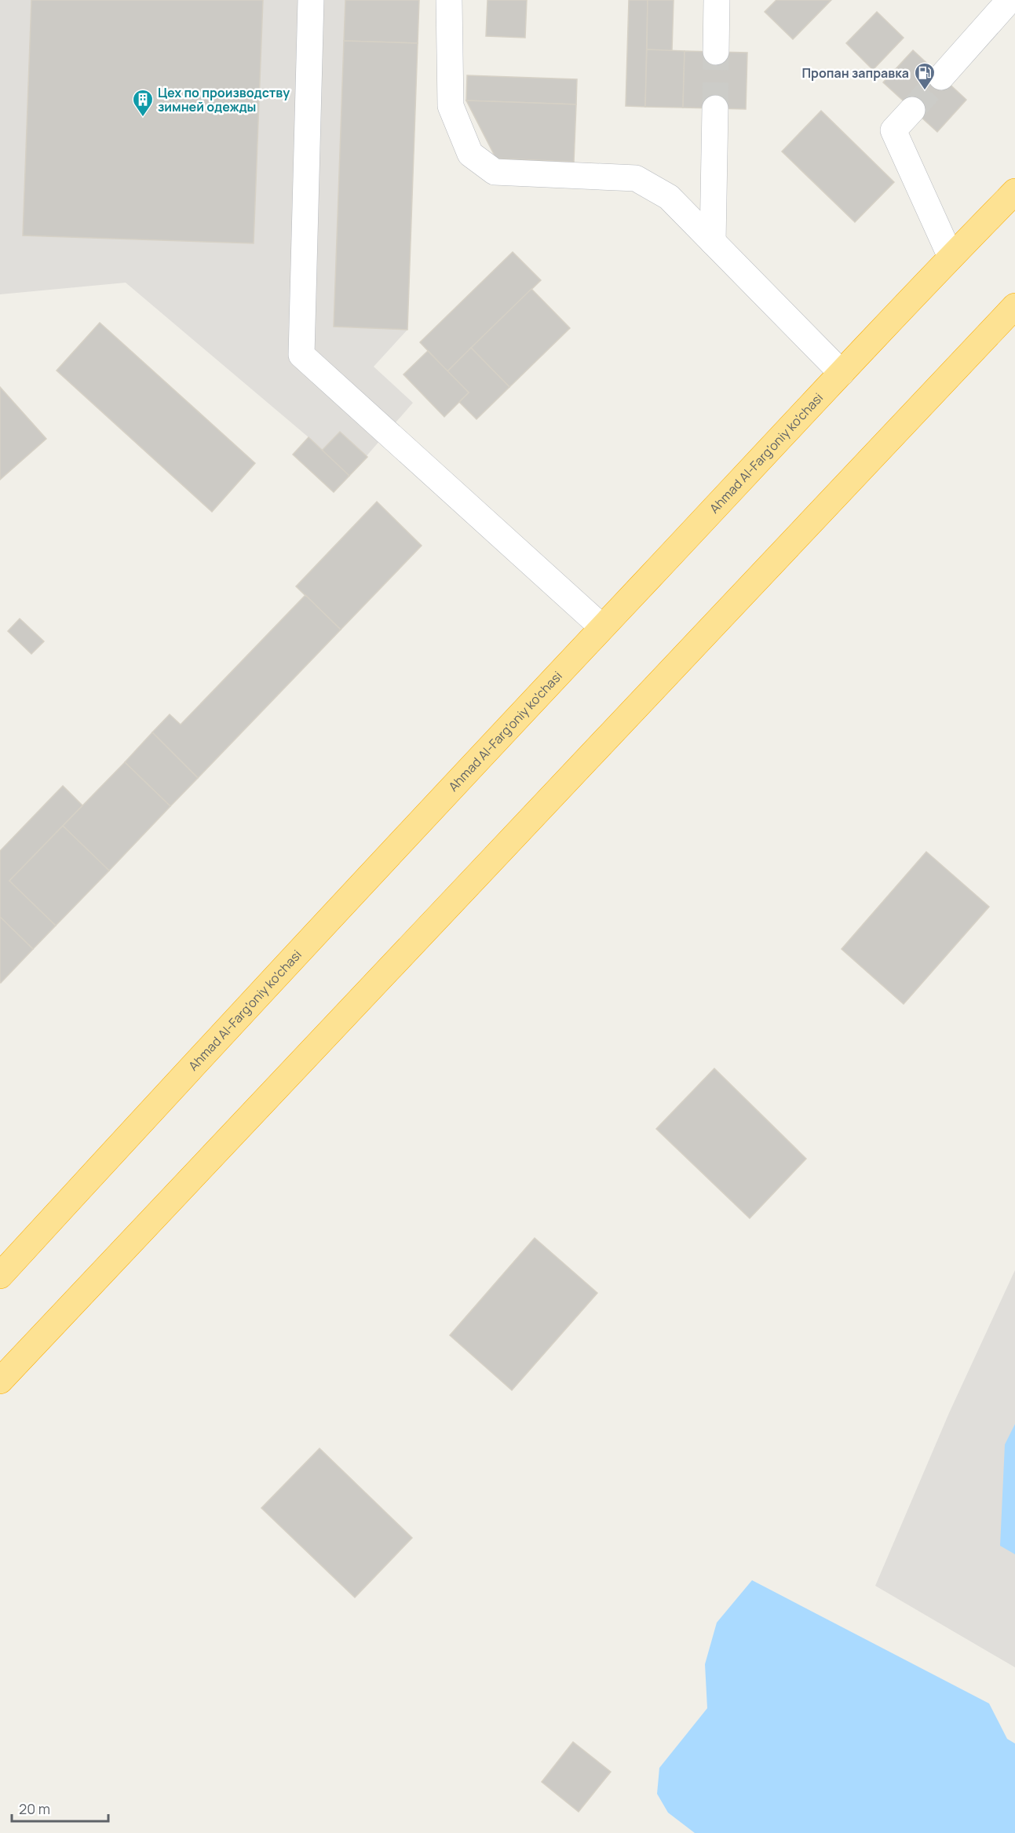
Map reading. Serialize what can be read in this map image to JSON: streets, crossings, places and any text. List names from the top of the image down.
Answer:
{
  "streets": {
    "highway": ["Ahmad Al-Farg'oniy ko'chasi"]
  },
  "places": {
    "fuel station": ["Пропан заправка"],
    "building": ["Цех по производству зимней одежды"]
  },
  "scale_bar": "20 m"
}
